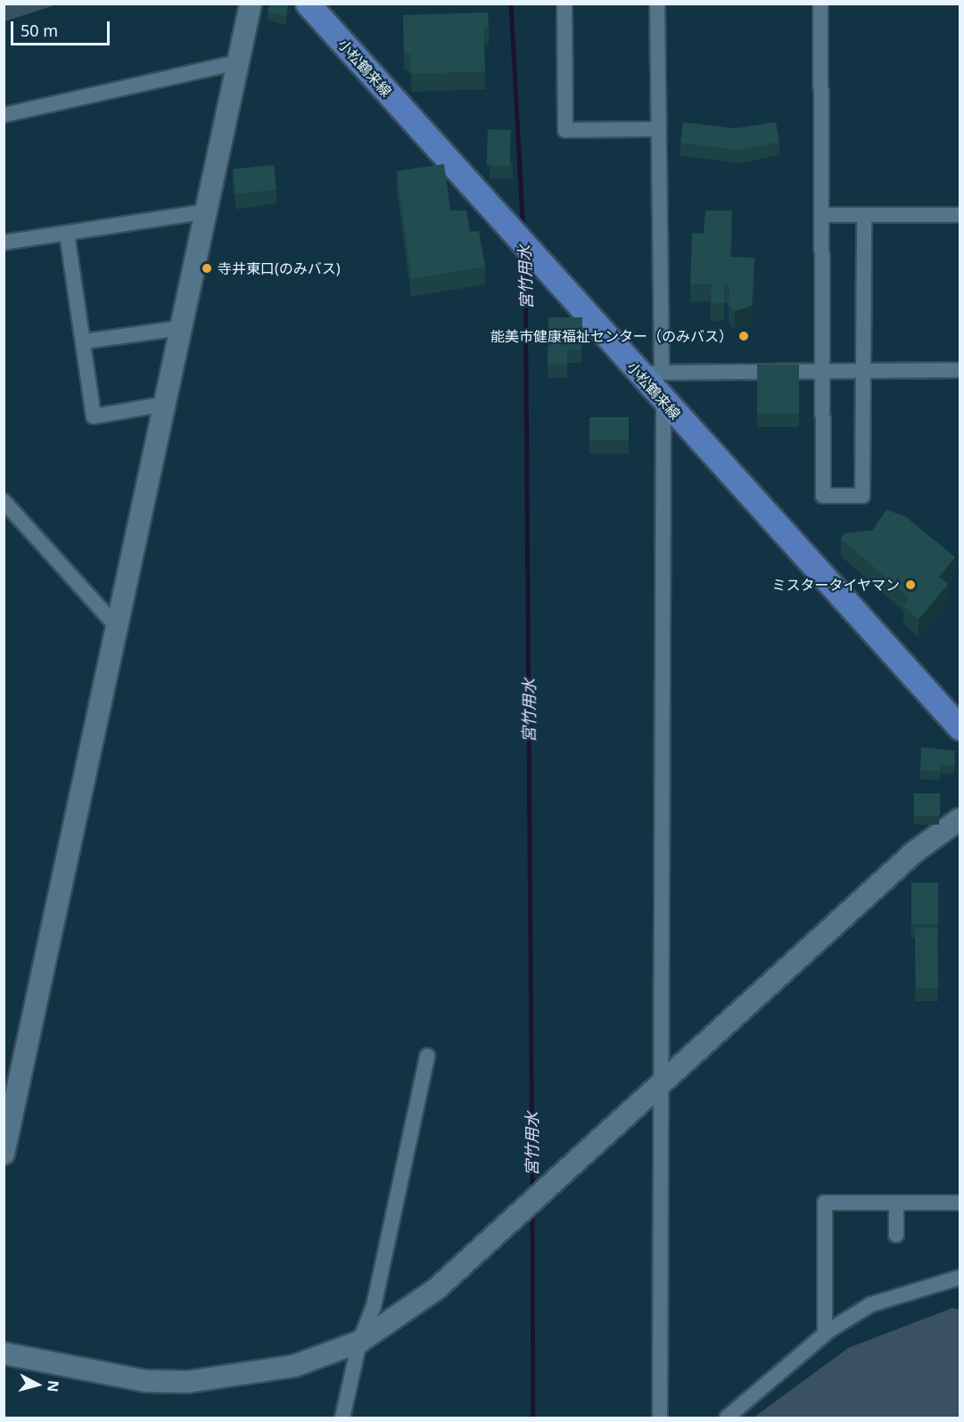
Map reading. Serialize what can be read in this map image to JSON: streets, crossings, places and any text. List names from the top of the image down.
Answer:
{
  "streets": {
    "main road": ["小松鶴来線"]
  },
  "water": ["宮竹用水"],
  "places": ["寺井東口(のみバス)", "能美市健康福祉センター（のみバス）", "ミスタータイヤマン"],
  "scale_bar": "50 m",
  "north": "right"
}
